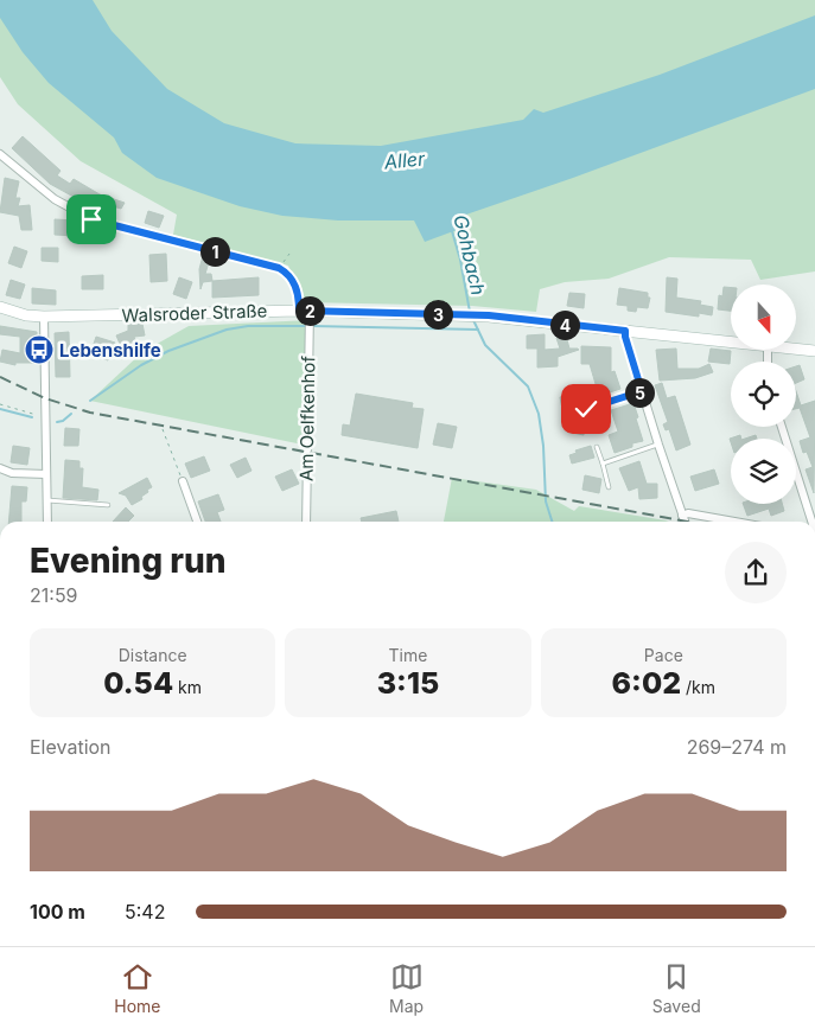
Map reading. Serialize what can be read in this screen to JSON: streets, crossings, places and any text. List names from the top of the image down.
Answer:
{
  "streets": {
    "main road": ["Walsroder Straße"],
    "street": ["Am Oelfkenhof"]
  },
  "crossings": [
    ["Walsroder Straße", "Am Oelfkenhof"]
  ],
  "water": ["Aller", "Gohbach"],
  "places": {
    "bus stop": ["Lebenshilfe"]
  },
  "north": "bottom",
  "page": {
    "pins": [
      "1",
      "2",
      "3",
      "4",
      "5"
    ],
    "heading": ["Evening run", "21:59"],
    "stats": [
      ["Distance", "0.54 km"],
      ["Time", "3:15"],
      ["Pace", "6:02 /km"]
    ],
    "chart": ["Elevation", "269–274 m"],
    "list": [
      {
        "name": "100 m",
        "note": "5:42"
      }
    ],
    "tabs": ["Home", "Map", "Saved"]
  }
}
